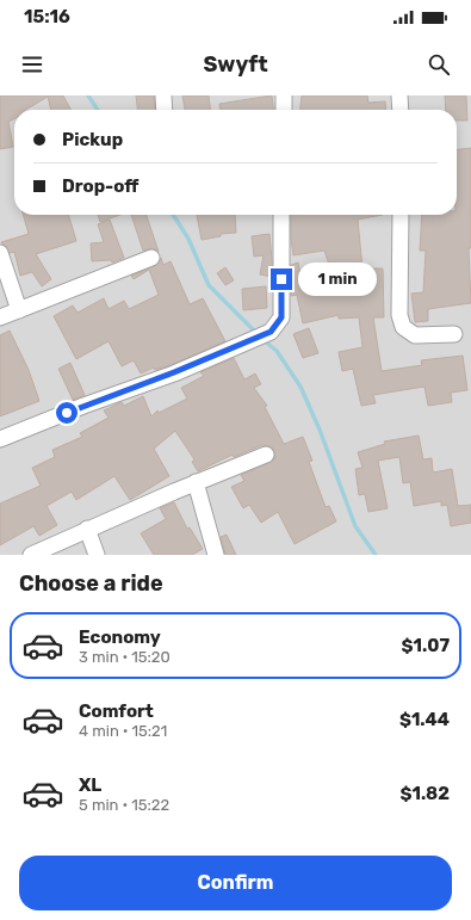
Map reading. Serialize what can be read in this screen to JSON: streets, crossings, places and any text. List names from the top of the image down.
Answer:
{
  "page": {
    "status": "15:16",
    "header": "Swyft",
    "banner": ["Pickup", "Drop-off"],
    "bubble": "1 min",
    "heading": "Choose a ride",
    "list": [
      {
        "name": "Economy",
        "note": "3 min · 15:20",
        "value": "$1.07"
      },
      {
        "name": "Comfort",
        "note": "4 min · 15:21",
        "value": "$1.44"
      },
      {
        "name": "XL",
        "note": "5 min · 15:22",
        "value": "$1.82"
      }
    ],
    "buttons": "Confirm"
  }
}
